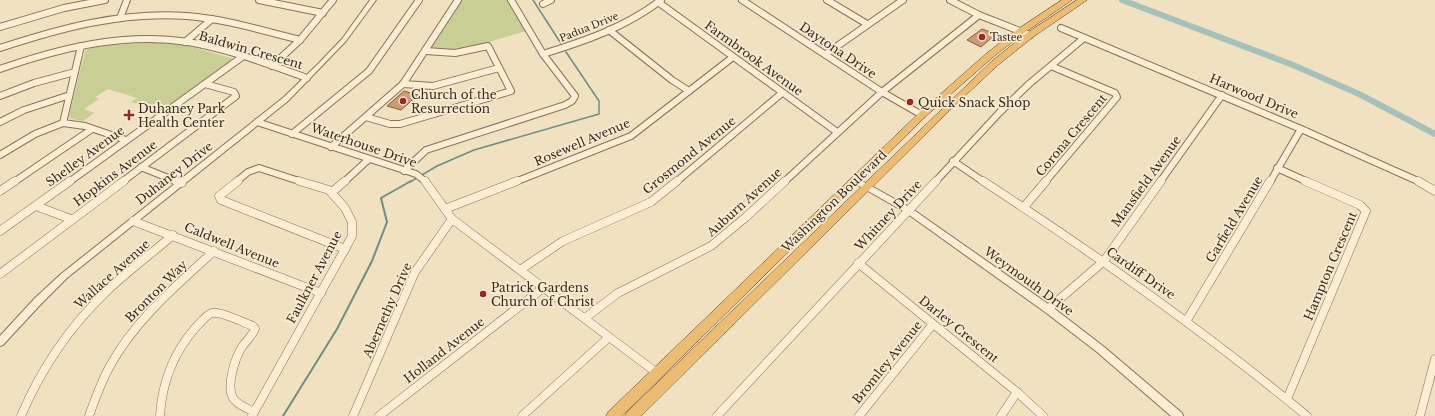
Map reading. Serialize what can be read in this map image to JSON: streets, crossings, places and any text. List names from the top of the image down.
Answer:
{
  "streets": {
    "highway": ["Washington Boulevard"],
    "street": [
      "Padua Drive",
      "Baldwin Crescent",
      "Daytona Drive",
      "Farmbrook Avenue",
      "Harwood Drive",
      "Corona Crescent",
      "Rosewell Avenue",
      "Waterhouse Drive",
      "Grosmond Avenue",
      "Shelley Avenue",
      "Hopkins Avenue",
      "Duhaney Drive",
      "Mansfield Avenue",
      "Auburn Avenue",
      "Whitney Drive",
      "Garfield Avenue",
      "Caldwell Avenue",
      "Hampton Crescent",
      "Cardiff Drive",
      "Wallace Avenue",
      "Faulkner Avenue",
      "Weymouth Drive",
      "Bronton Way",
      "Abernethy Drive",
      "Darley Crescent",
      "Holland Avenue",
      "Bromley Avenue"
    ]
  },
  "crossings": [
    ["Padua Drive", "Farmbrook Avenue"],
    ["Baldwin Crescent", "Shelley Avenue"],
    ["Baldwin Crescent", "Duhaney Drive"],
    ["Daytona Drive", "Washington Boulevard"],
    ["Daytona Drive", "Auburn Avenue"],
    ["Farmbrook Avenue", "Rosewell Avenue"],
    ["Farmbrook Avenue", "Grosmond Avenue"],
    ["Farmbrook Avenue", "Auburn Avenue"],
    ["Harwood Drive", "Mansfield Avenue"],
    ["Harwood Drive", "Whitney Drive"],
    ["Harwood Drive", "Garfield Avenue"],
    ["Corona Crescent", "Whitney Drive"],
    ["Corona Crescent", "Cardiff Drive"],
    ["Rosewell Avenue", "Waterhouse Drive"],
    ["Waterhouse Drive", "Grosmond Avenue"],
    ["Waterhouse Drive", "Duhaney Drive"],
    ["Waterhouse Drive", "Washington Boulevard"],
    ["Waterhouse Drive", "Auburn Avenue"],
    ["Waterhouse Drive", "Abernethy Drive"],
    ["Waterhouse Drive", "Holland Avenue"],
    ["Shelley Avenue", "Hopkins Avenue"],
    ["Duhaney Drive", "Caldwell Avenue"],
    ["Mansfield Avenue", "Cardiff Drive"],
    ["Mansfield Avenue", "Weymouth Drive"],
    ["Washington Boulevard", "Weymouth Drive"],
    ["Whitney Drive", "Cardiff Drive"],
    ["Whitney Drive", "Weymouth Drive"],
    ["Whitney Drive", "Darley Crescent"],
    ["Garfield Avenue", "Hampton Crescent"],
    ["Garfield Avenue", "Cardiff Drive"],
    ["Caldwell Avenue", "Wallace Avenue"],
    ["Caldwell Avenue", "Faulkner Avenue"],
    ["Caldwell Avenue", "Bronton Way"],
    ["Hampton Crescent", "Cardiff Drive"],
    ["Darley Crescent", "Bromley Avenue"]
  ],
  "places": {
    "other": [
      "Tastee",
      "Church of the Resurrection",
      "Quick Snack Shop",
      "Patrick Gardens Church of Christ"
    ],
    "health": ["Duhaney Park Health Center"]
  }
}
